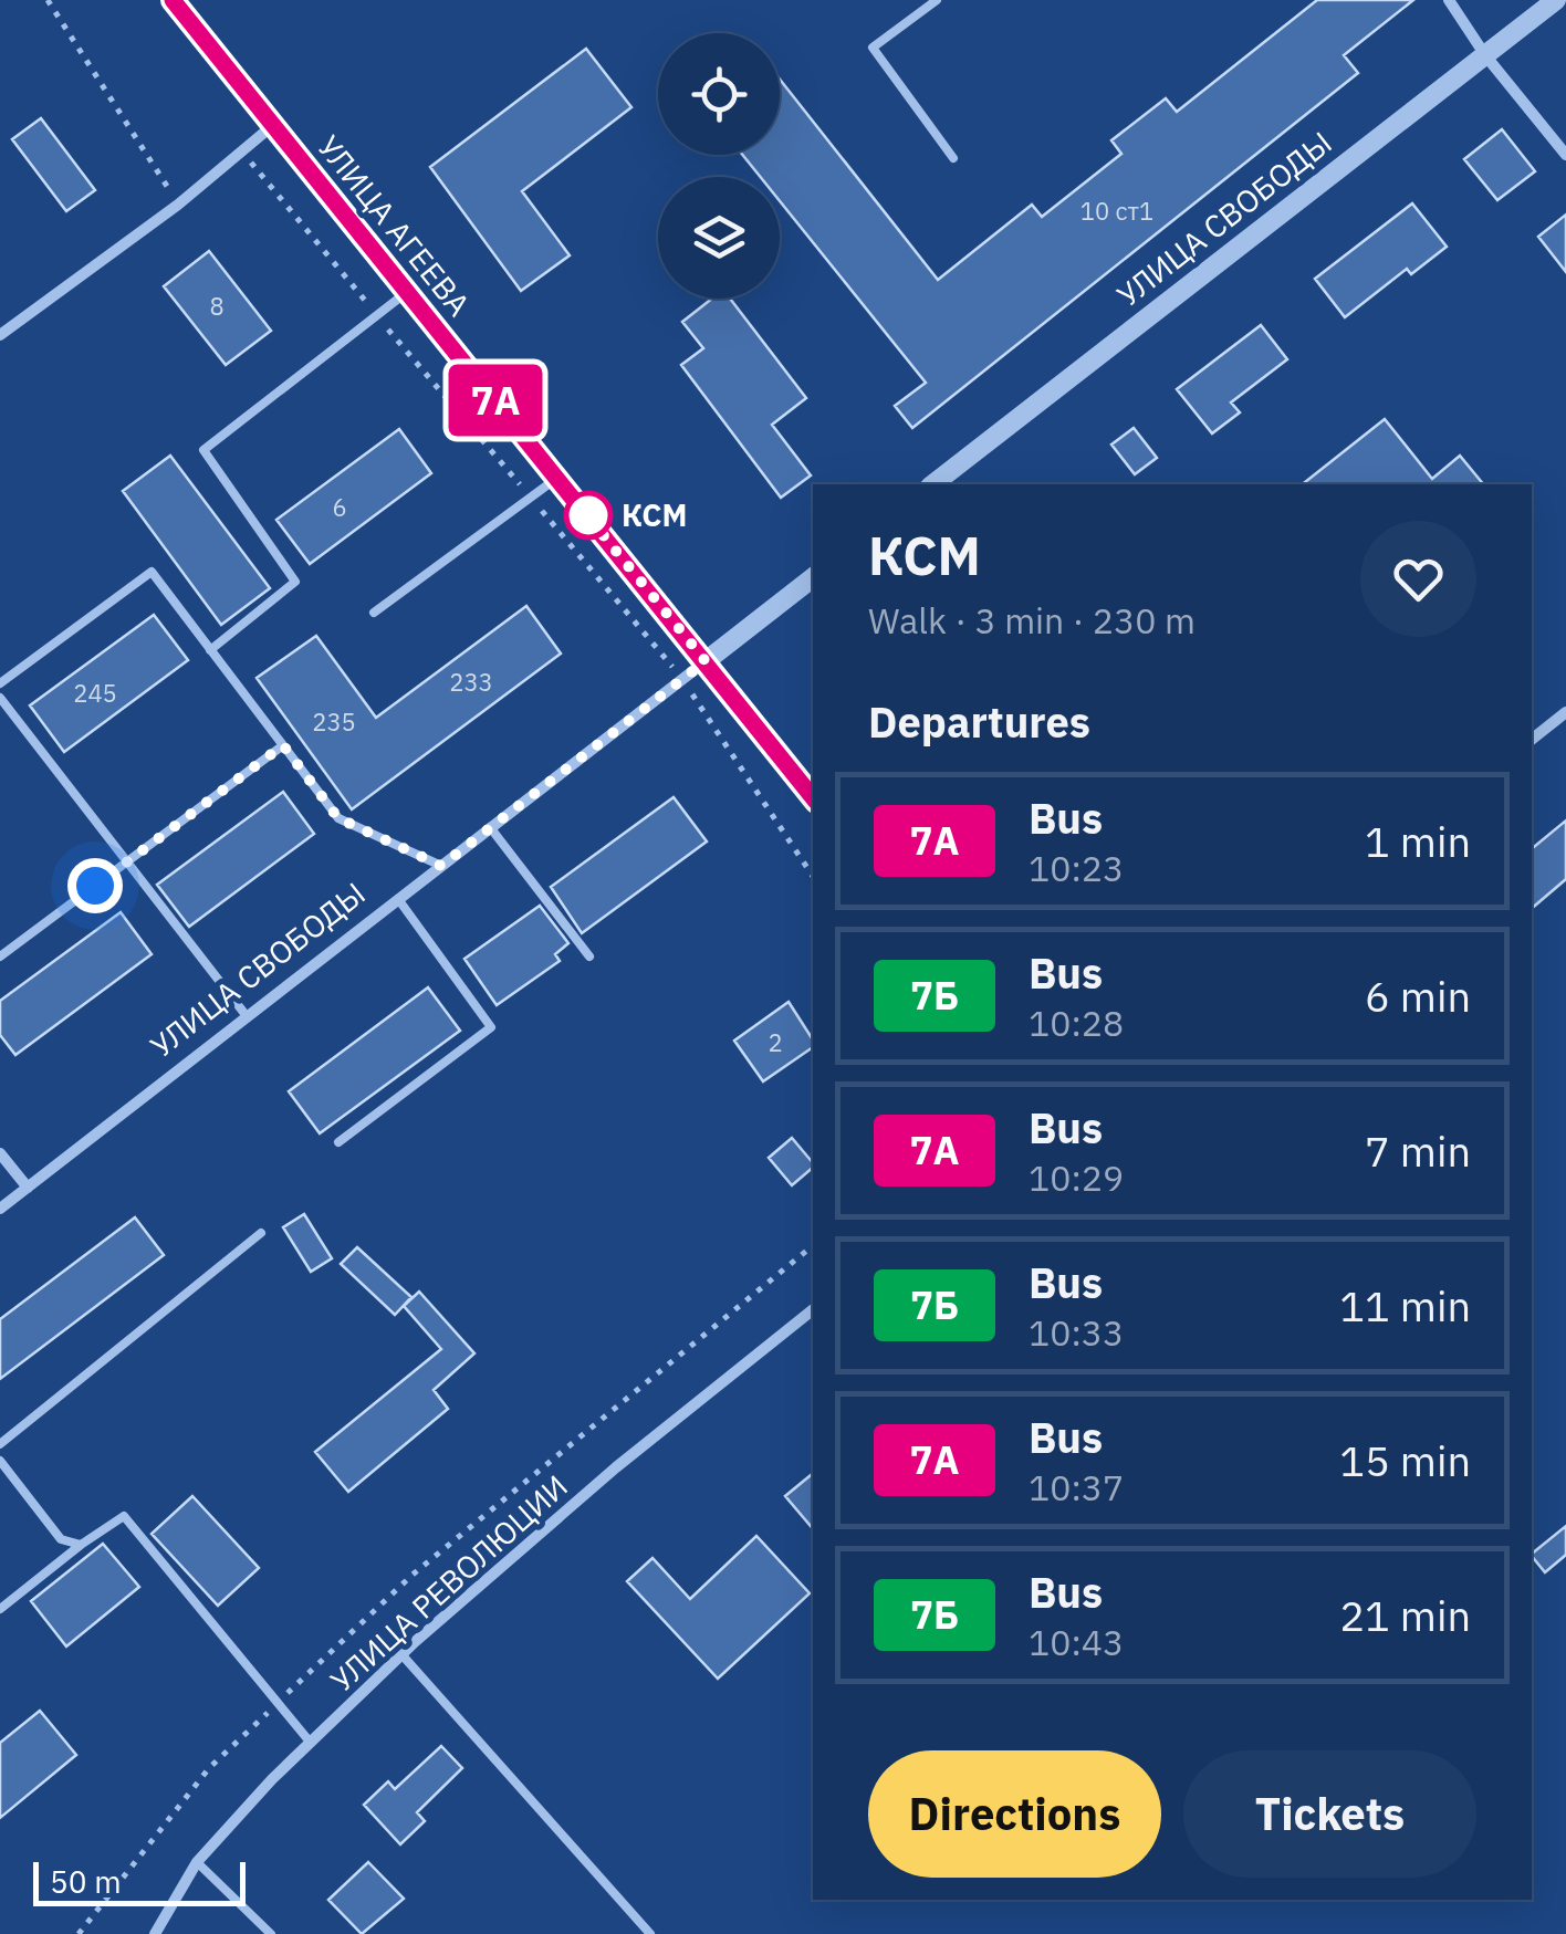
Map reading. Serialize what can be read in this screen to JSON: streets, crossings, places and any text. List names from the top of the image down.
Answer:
{
  "streets": {
    "street": ["УЛИЦА СВОБОДЫ", "УЛИЦА АГЕЕВА", "УЛИЦА РЕВОЛЮЦИИ"]
  },
  "crossings": [
    ["УЛИЦА СВОБОДЫ", "УЛИЦА АГЕЕВА"]
  ],
  "places": ["КСМ"],
  "lines": ["bus line 7А"],
  "house_numbers": [
    "10 ст1",
    "8",
    "6",
    "233",
    "245",
    "235",
    "2"
  ],
  "scale_bar": "50 m",
  "page": {
    "on_map": "7А",
    "heading": [
      ["КСМ", "Walk · 3 min · 230 m"],
      "Departures"
    ],
    "list": [
      {
        "mark": "7А",
        "name": "Bus",
        "note": "10:23",
        "value": "1 min"
      },
      {
        "mark": "7Б",
        "name": "Bus",
        "note": "10:28",
        "value": "6 min"
      },
      {
        "mark": "7А",
        "name": "Bus",
        "note": "10:29",
        "value": "7 min"
      },
      {
        "mark": "7Б",
        "name": "Bus",
        "note": "10:33",
        "value": "11 min"
      },
      {
        "mark": "7А",
        "name": "Bus",
        "note": "10:37",
        "value": "15 min"
      },
      {
        "mark": "7Б",
        "name": "Bus",
        "note": "10:43",
        "value": "21 min"
      }
    ],
    "buttons": ["Directions", "Tickets"],
    "scale": "50 m"
  }
}
